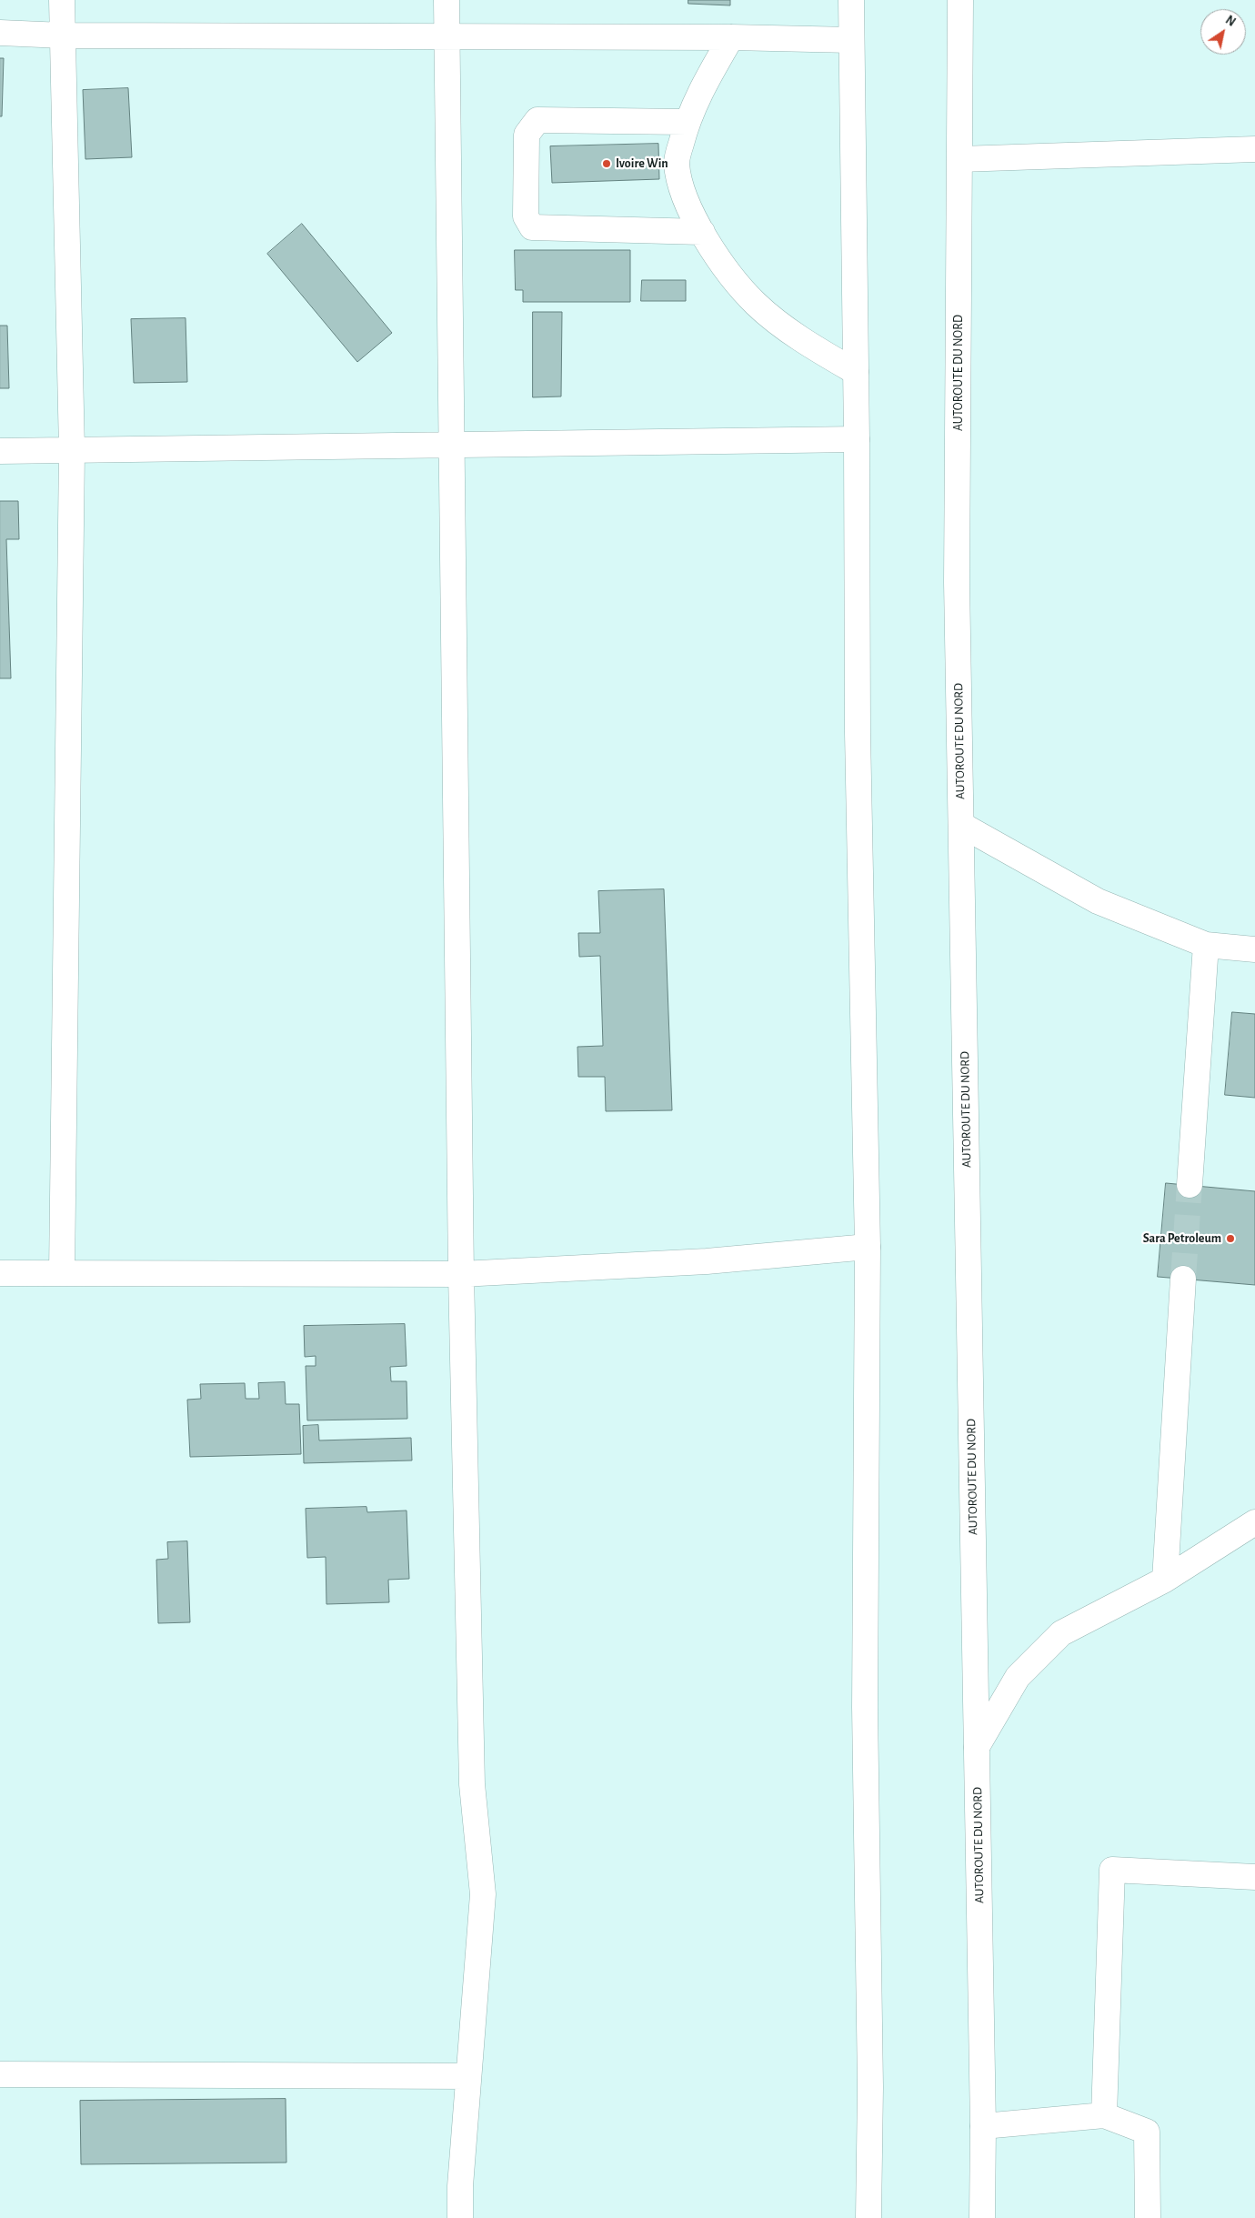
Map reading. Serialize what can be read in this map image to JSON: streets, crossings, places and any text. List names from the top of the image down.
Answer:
{
  "streets": {
    "main road": ["AUTOROUTE DU NORD"]
  },
  "places": ["Ivoire Win", "Sara Petroleum"],
  "north": "top right"
}
